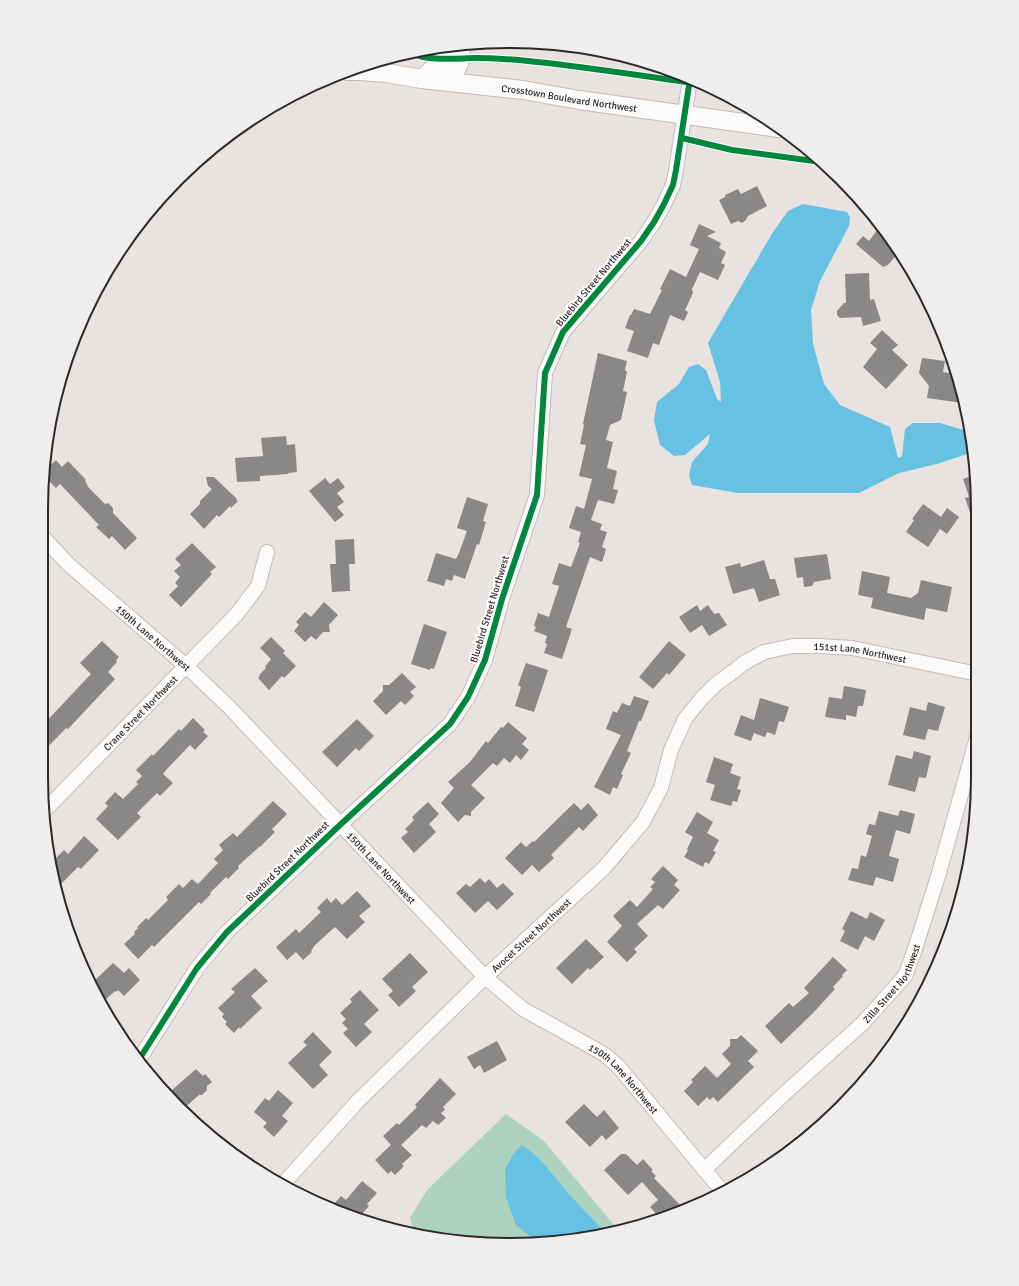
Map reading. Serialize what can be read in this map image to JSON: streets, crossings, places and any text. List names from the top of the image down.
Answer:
{
  "streets": {
    "street": [
      "Crosstown Boulevard Northwest",
      "Bluebird Street Northwest",
      "150th Lane Northwest",
      "151st Lane Northwest",
      "Crane Street Northwest",
      "Avocet Street Northwest",
      "Zilla Street Northwest"
    ]
  },
  "crossings": [
    ["Crosstown Boulevard Northwest", "Bluebird Street Northwest"],
    ["Bluebird Street Northwest", "150th Lane Northwest"],
    ["150th Lane Northwest", "Crane Street Northwest"],
    ["150th Lane Northwest", "Avocet Street Northwest"],
    ["150th Lane Northwest", "Zilla Street Northwest"],
    ["151st Lane Northwest", "Avocet Street Northwest"]
  ]
}
